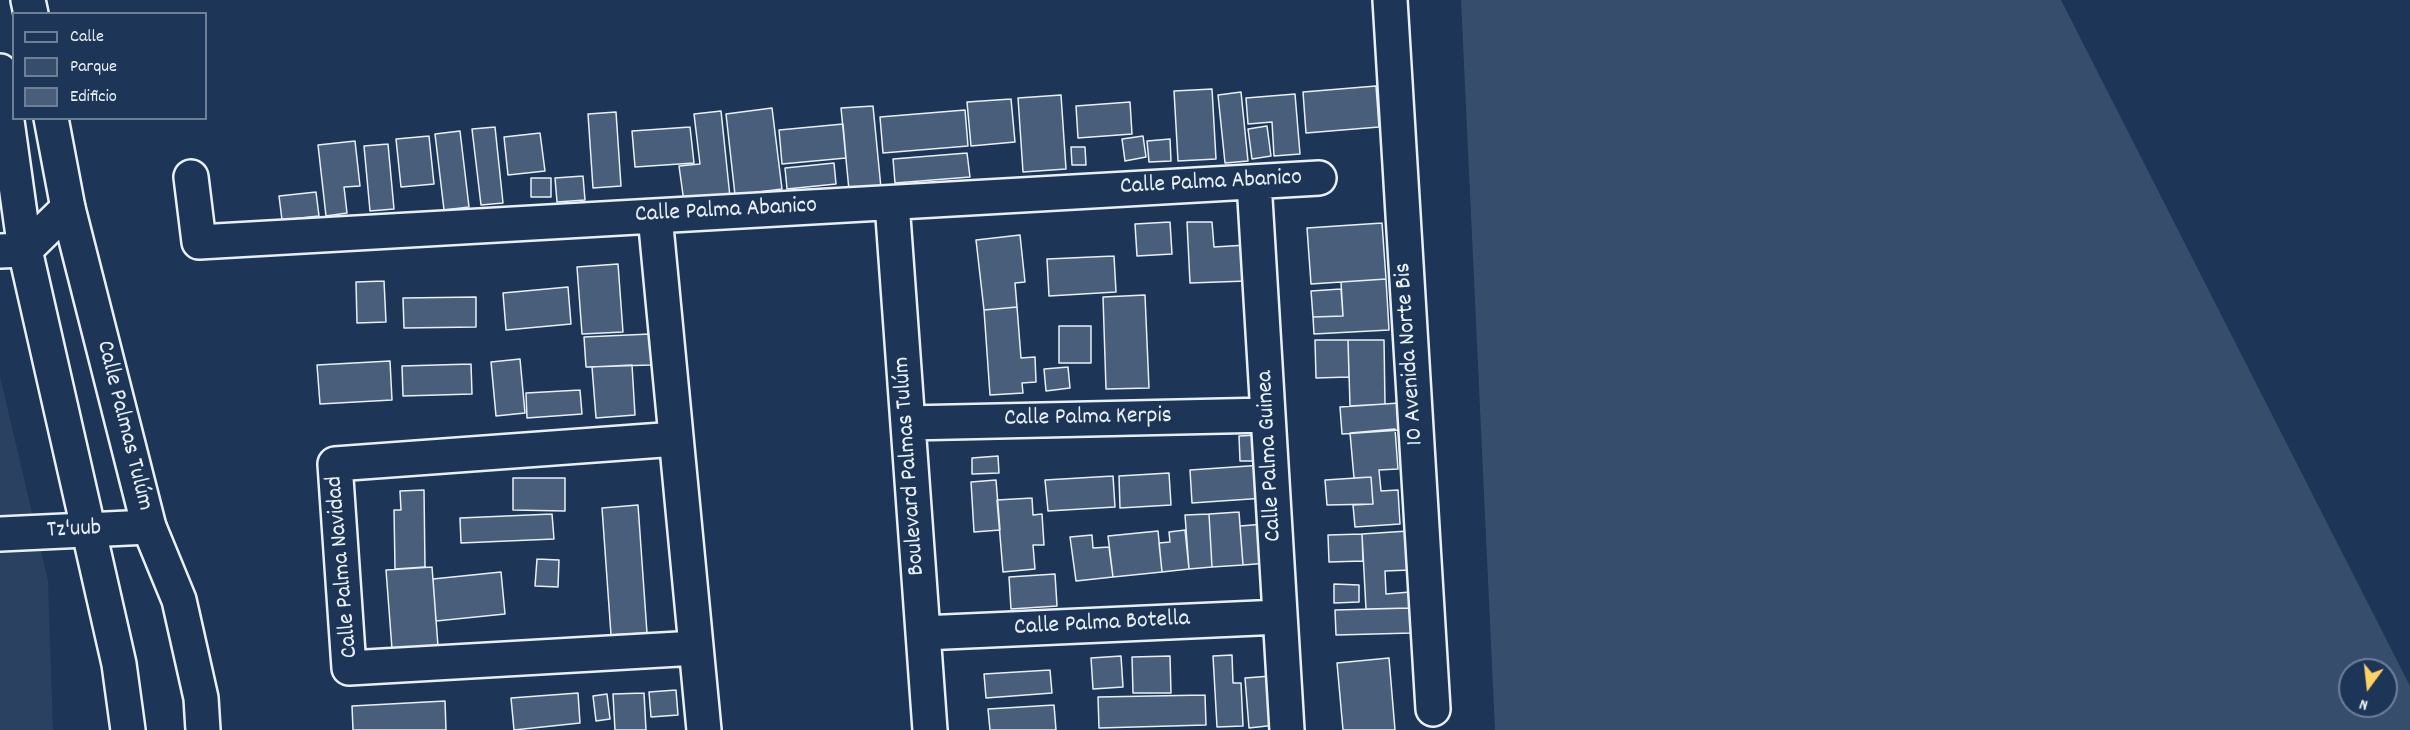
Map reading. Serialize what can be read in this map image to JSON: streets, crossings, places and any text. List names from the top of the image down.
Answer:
{
  "streets": {
    "street": [
      "Calle Palma Abanico",
      "10 Avenida Norte Bis",
      "Calle Palma Kerpis",
      "Calle Palmas Tulúm",
      "Calle Palma Guinea",
      "Boulevard Palmas Tulúm",
      "Tz'uub",
      "Calle Palma Navidad",
      "Calle Palma Botella"
    ]
  },
  "crossings": [
    ["Calle Palma Abanico", "Calle Palma Guinea"],
    ["Calle Palma Abanico", "Boulevard Palmas Tulúm"],
    ["Calle Palma Kerpis", "Calle Palma Guinea"],
    ["Calle Palma Kerpis", "Boulevard Palmas Tulúm"],
    ["Calle Palmas Tulúm", "Tz'uub"],
    ["Calle Palma Guinea", "Calle Palma Botella"],
    ["Boulevard Palmas Tulúm", "Calle Palma Botella"]
  ],
  "legend": ["Calle", "Parque", "Edificio"],
  "north": "bottom"
}
